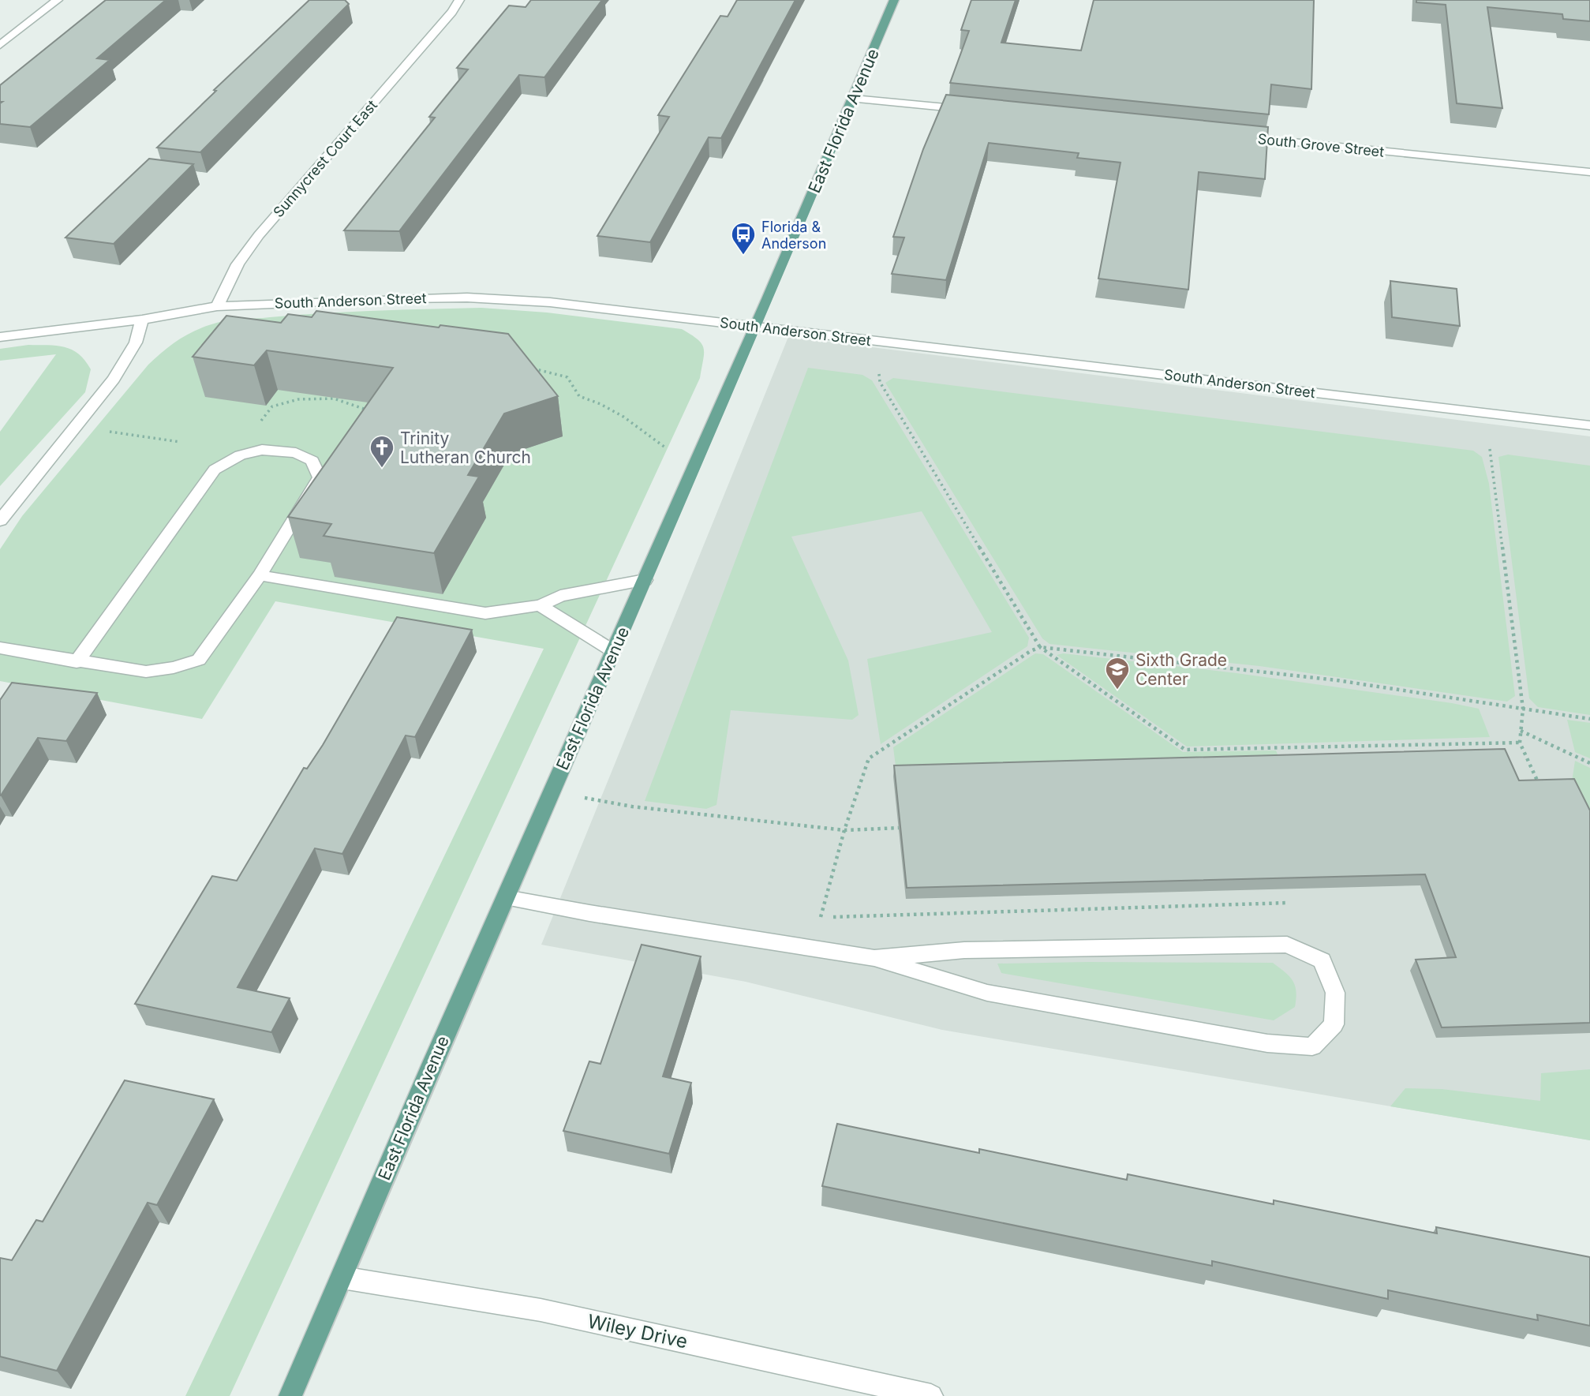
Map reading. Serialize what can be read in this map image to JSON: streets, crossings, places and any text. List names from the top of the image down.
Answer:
{
  "streets": {
    "main road": ["East Florida Avenue"],
    "street": [
      "South Grove Street",
      "Sunnycrest Court East",
      "South Anderson Street",
      "Wiley Drive"
    ]
  },
  "crossings": [
    ["East Florida Avenue", "South Anderson Street"],
    ["East Florida Avenue", "Wiley Drive"],
    ["Sunnycrest Court East", "South Anderson Street"]
  ],
  "places": {
    "bus stop": ["Florida & Anderson"],
    "church": ["Trinity Lutheran Church"],
    "school or university": ["Sixth Grade Center"]
  }
}
